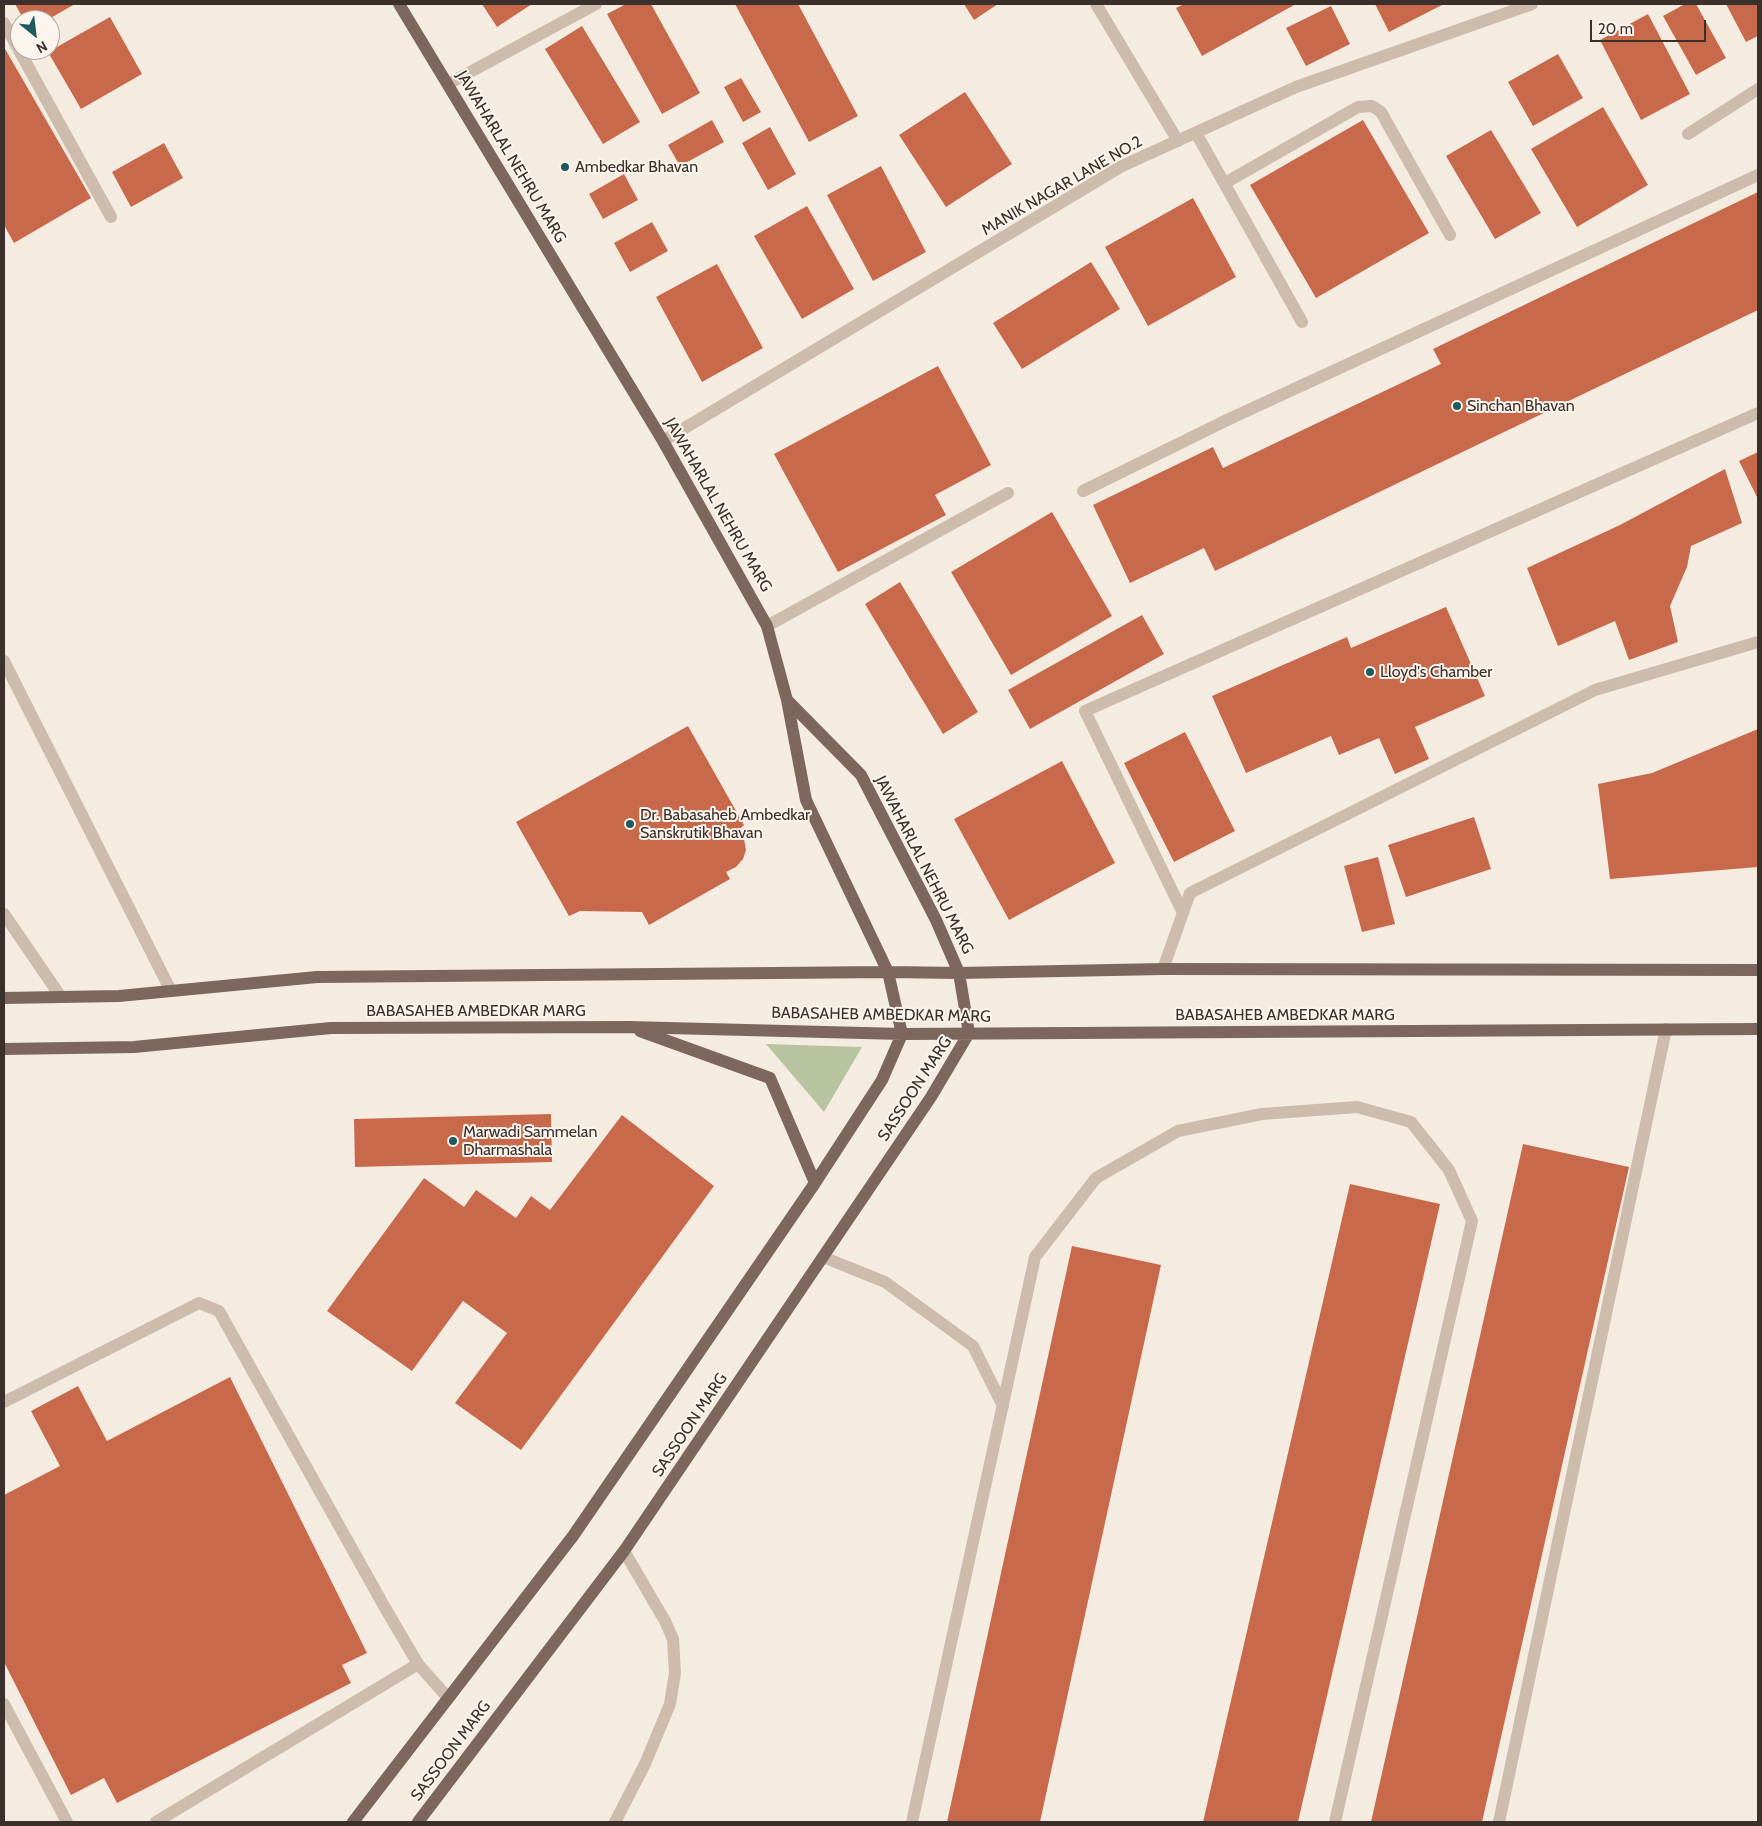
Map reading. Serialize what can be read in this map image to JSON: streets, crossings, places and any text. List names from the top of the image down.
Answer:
{
  "streets": {
    "main road": ["JAWAHARLAL NEHRU MARG", "BABASAHEB AMBEDKAR MARG", "SASSOON MARG"],
    "street": ["MANIK NAGAR LANE NO.2"]
  },
  "crossings": [
    ["JAWAHARLAL NEHRU MARG", "MANIK NAGAR LANE NO.2"],
    ["JAWAHARLAL NEHRU MARG", "BABASAHEB AMBEDKAR MARG"],
    ["JAWAHARLAL NEHRU MARG", "SASSOON MARG"],
    ["BABASAHEB AMBEDKAR MARG", "SASSOON MARG"]
  ],
  "places": [
    "Ambedkar Bhavan",
    "Sinchan Bhavan",
    "Lloyd's Chamber",
    "Dr. Babasaheb Ambedkar Sanskrutik Bhavan",
    "Marwadi Sammelan Dharmashala"
  ],
  "scale_bar": "20 m",
  "north": "bottom right"
}
